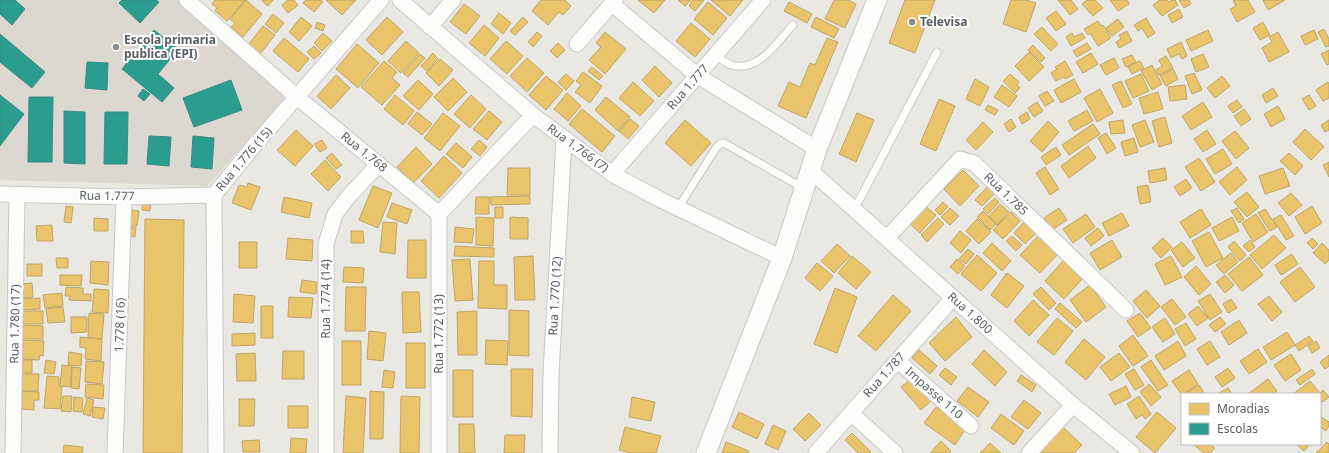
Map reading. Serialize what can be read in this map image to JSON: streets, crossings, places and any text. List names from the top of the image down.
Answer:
{
  "streets": {
    "street": [
      "Rua 1.777",
      "Rua 1.766 (7)",
      "Rua 1.768",
      "Rua 1.776 (15)",
      "Rua 1.785",
      "Rua 1.770 (12)",
      "Rua 1.774 (14)",
      "Rua 1.800",
      "Rua 1.780 (17)",
      "1.778 (16)",
      "Rua 1.772 (13)",
      "Rua 1.787",
      "Impasse 110"
    ]
  },
  "crossings": [
    ["Rua 1.777", "Rua 1.766 (7)"],
    ["Rua 1.777", "Rua 1.776 (15)"],
    ["Rua 1.777", "Rua 1.780 (17)"],
    ["Rua 1.777", "1.778 (16)"],
    ["Rua 1.766 (7)", "Rua 1.770 (12)"],
    ["Rua 1.768", "Rua 1.776 (15)"],
    ["Rua 1.768", "Rua 1.774 (14)"],
    ["Rua 1.768", "Rua 1.772 (13)"],
    ["Rua 1.785", "Rua 1.800"],
    ["Rua 1.800", "Rua 1.787"],
    ["Rua 1.787", "Impasse 110"]
  ],
  "places": ["Televisa", "Escola primaria publica (EPI)"],
  "legend": ["Moradias", "Escolas"]
}
